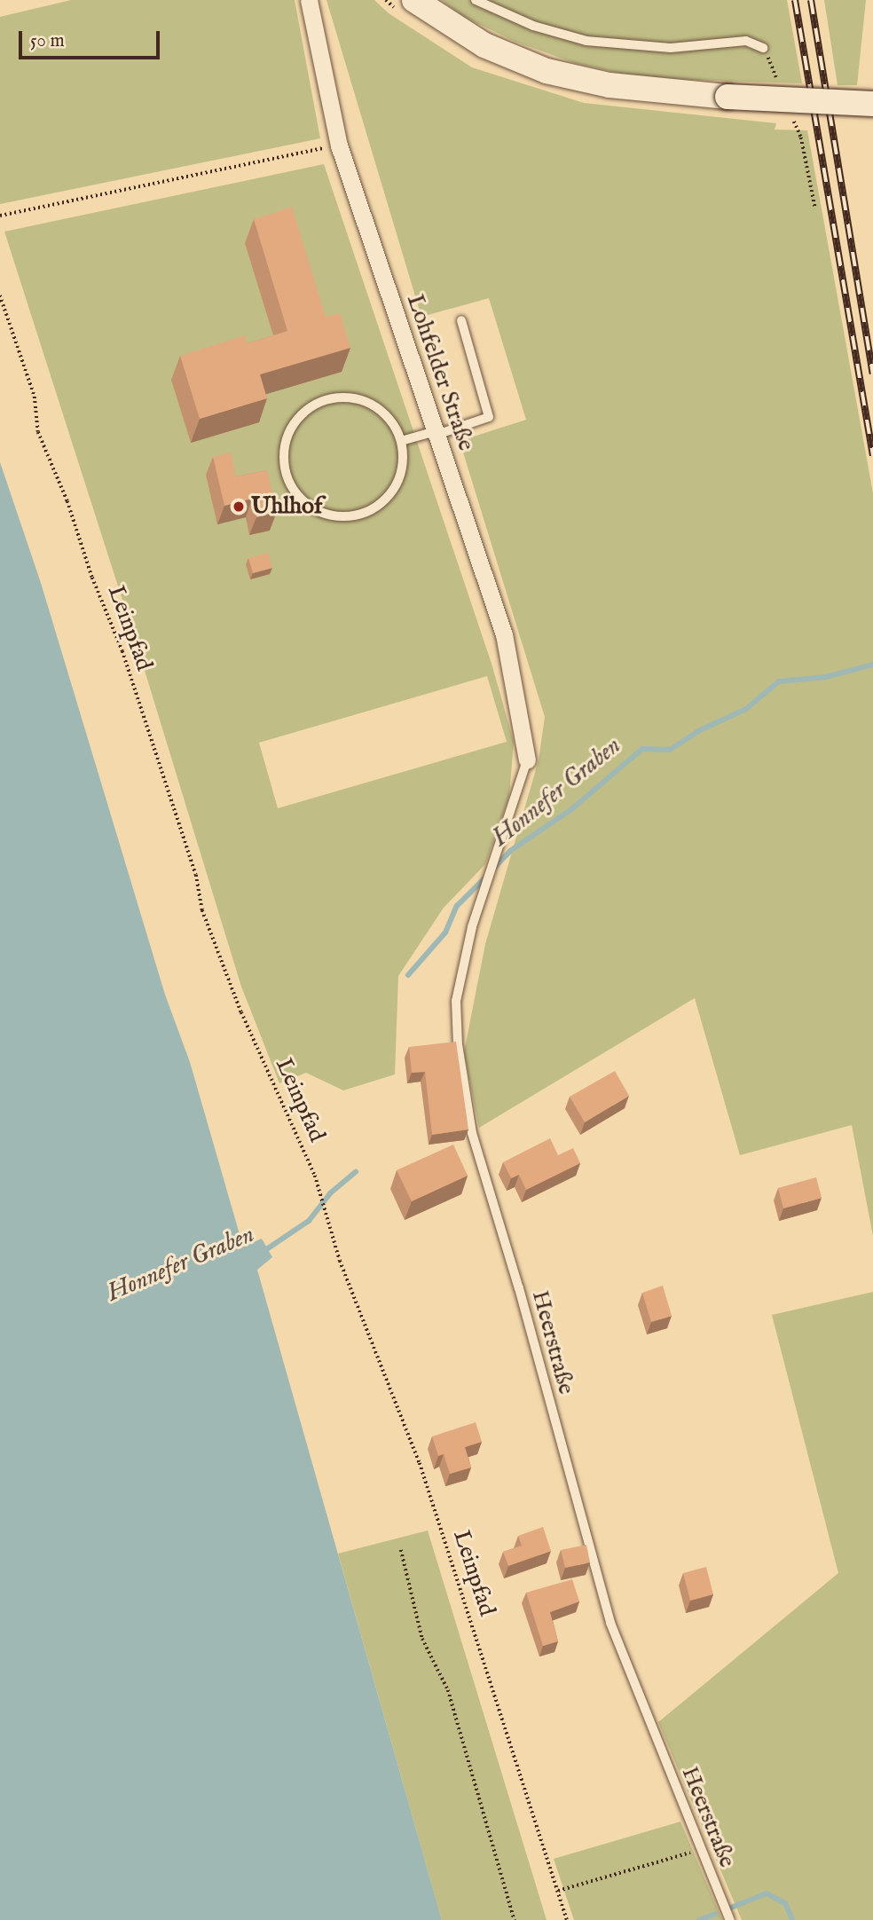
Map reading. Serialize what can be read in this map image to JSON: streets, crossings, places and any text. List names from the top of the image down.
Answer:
{
  "streets": {
    "street": ["Lohfelder Straße"],
    "lane": ["Heerstraße"],
    "path": ["Leinpfad"]
  },
  "crossings": [
    ["Lohfelder Straße", "Heerstraße"]
  ],
  "water": ["Honnefer Graben"],
  "places": ["Uhlhof"],
  "scale_bar": "50 m"
}
